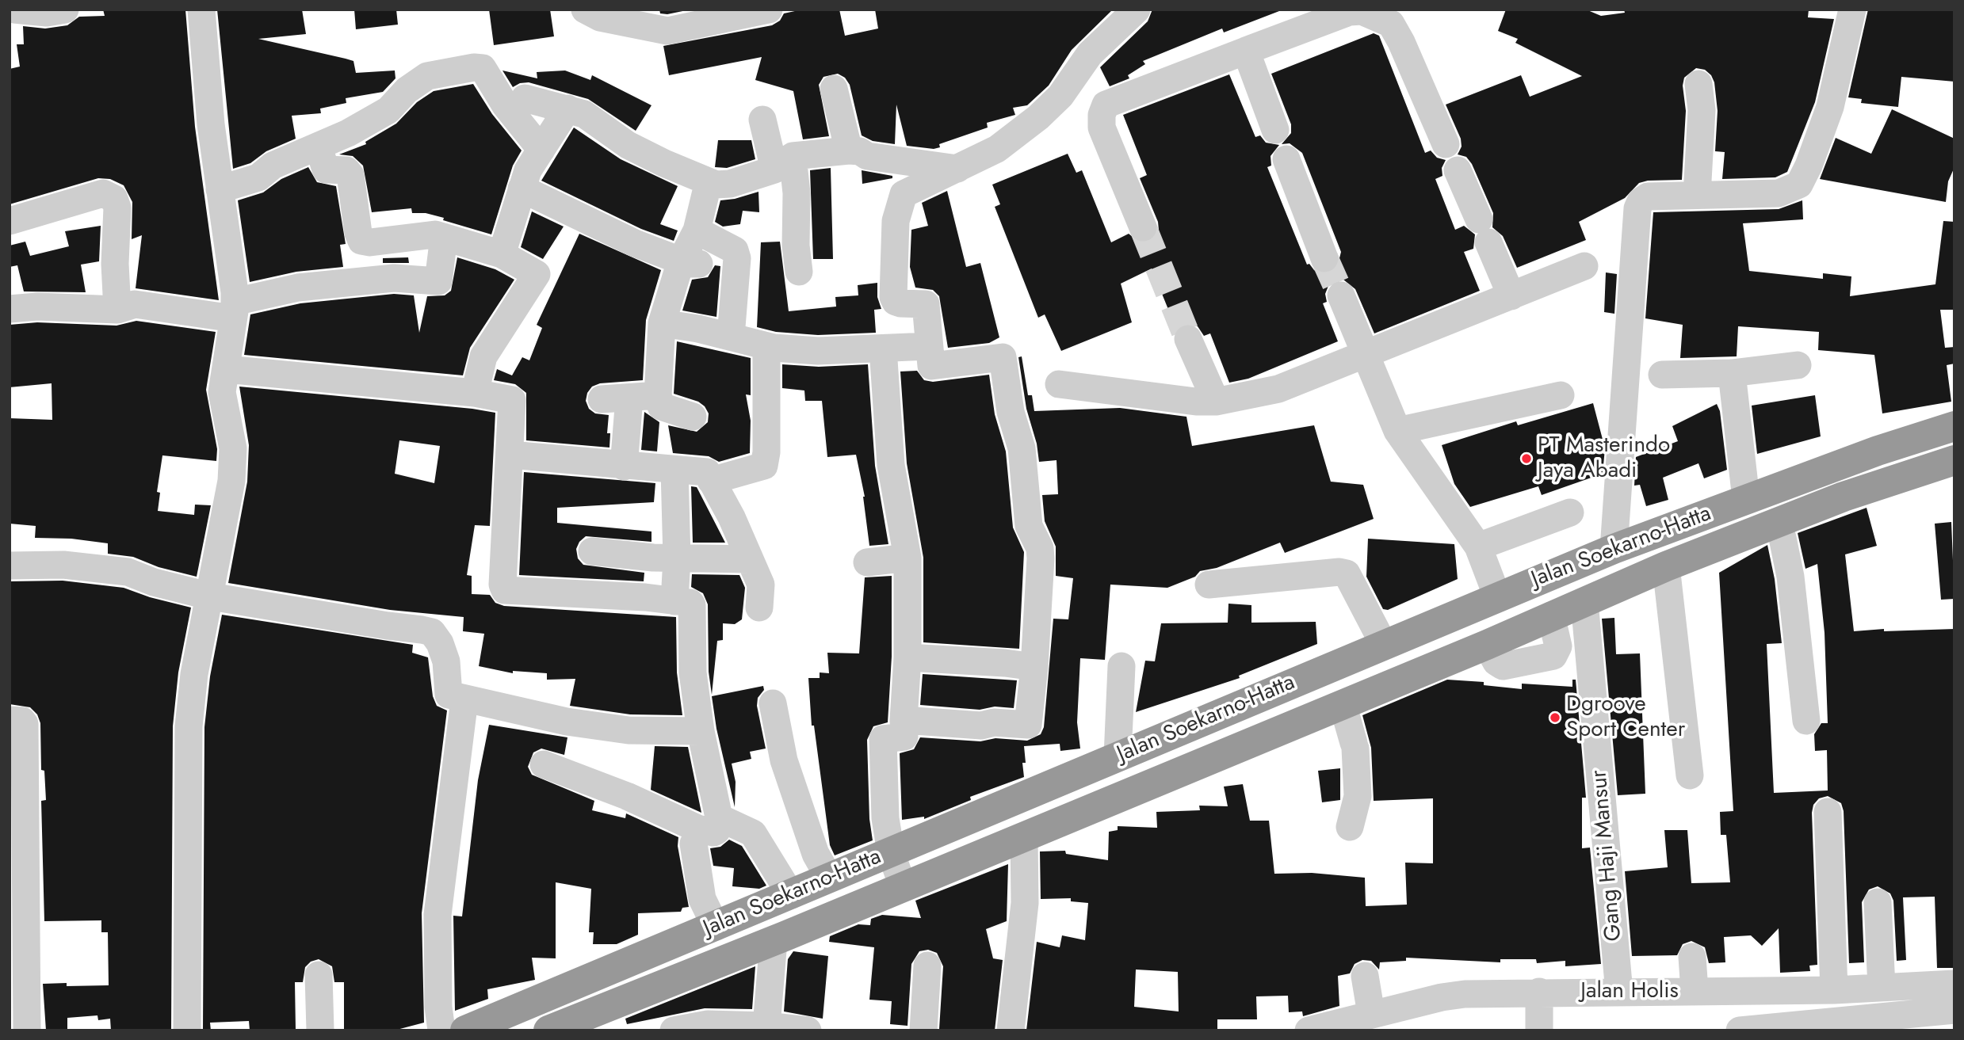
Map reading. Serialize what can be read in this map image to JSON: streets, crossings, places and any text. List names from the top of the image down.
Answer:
{
  "streets": {
    "highway": ["Jalan Soekarno-Hatta"],
    "street": ["Gang Haji Mansur", "Jalan Holis"]
  },
  "crossings": [
    ["Jalan Soekarno-Hatta", "Gang Haji Mansur"],
    ["Gang Haji Mansur", "Jalan Holis"]
  ],
  "places": ["PT Masterindo Jaya Abadi", "Dgroove Sport Center"]
}
